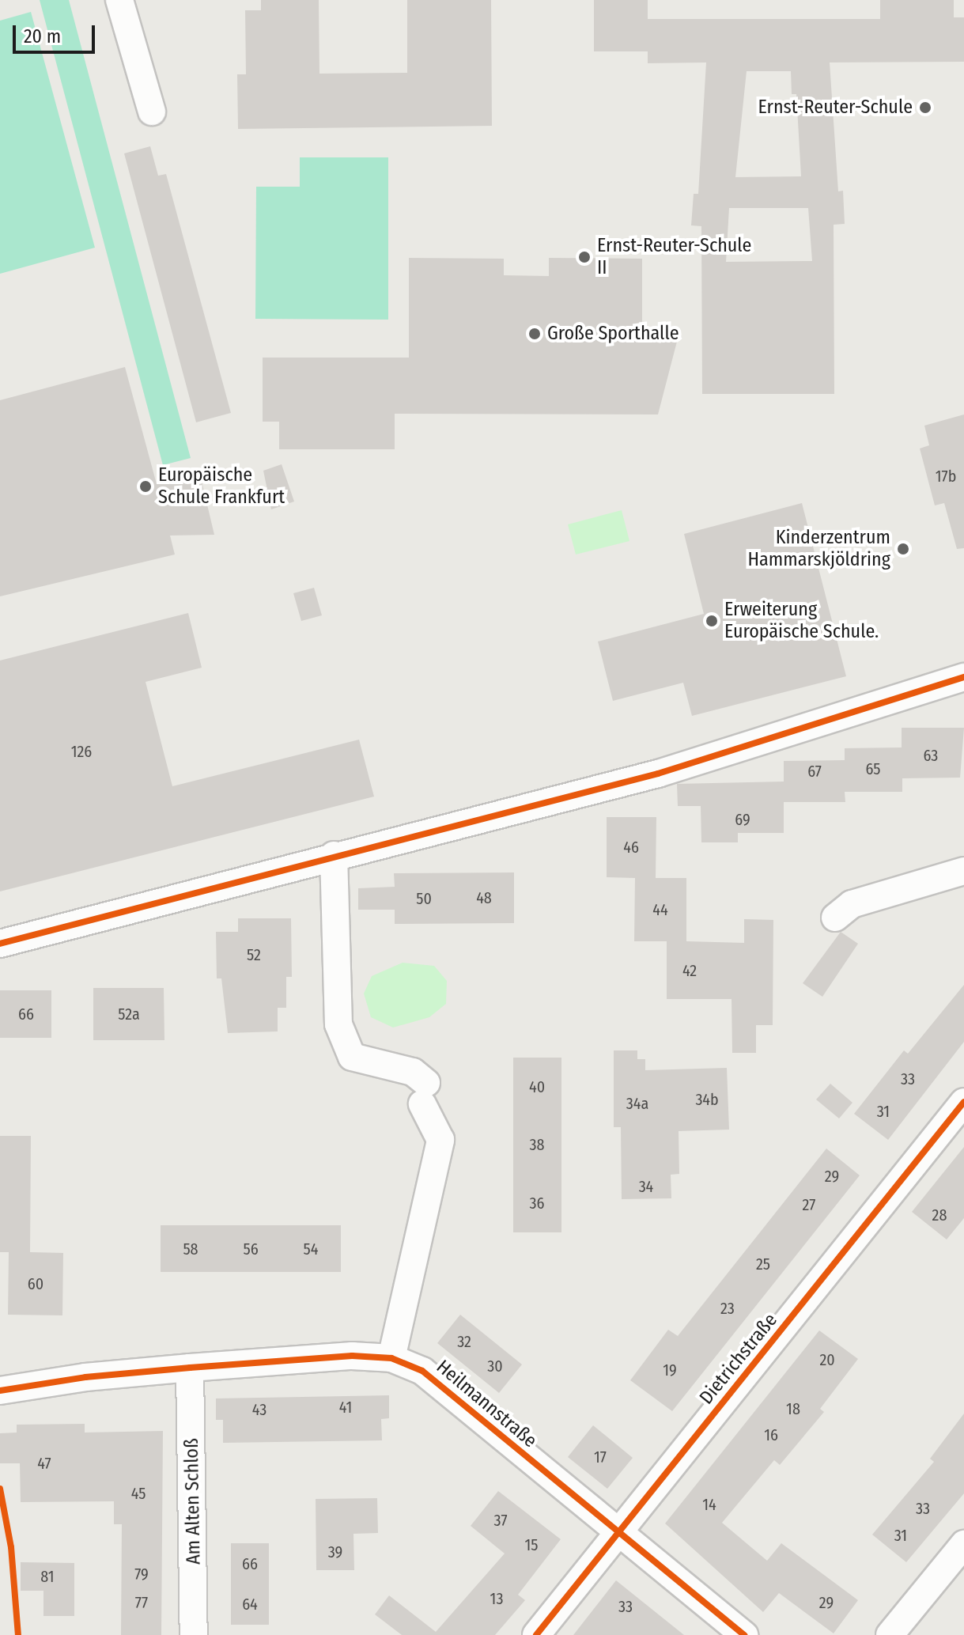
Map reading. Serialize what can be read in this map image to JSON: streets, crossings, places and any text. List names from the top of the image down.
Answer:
{
  "streets": {
    "street": ["Dietrichstraße", "Heilmannstraße", "Am Alten Schloß"]
  },
  "crossings": [
    ["Dietrichstraße", "Heilmannstraße"],
    ["Heilmannstraße", "Am Alten Schloß"]
  ],
  "places": [
    "Ernst-Reuter-Schule",
    "Ernst-Reuter-Schule II",
    "Große Sporthalle",
    "Europäische Schule Frankfurt",
    "Kinderzentrum Hammarskjöldring",
    "Erweiterung Europäische Schule."
  ],
  "house_numbers": [
    "17b",
    "126",
    "63",
    "65",
    "67",
    "69",
    "46",
    "48",
    "50",
    "44",
    "52",
    "42",
    "66",
    "52a",
    "33",
    "40",
    "34b",
    "34a",
    "31",
    "38",
    "29",
    "34",
    "36",
    "27",
    "28",
    "58",
    "56",
    "54",
    "25",
    "60",
    "23",
    "32",
    "20",
    "30",
    "19",
    "41",
    "18",
    "43",
    "16",
    "17",
    "47",
    "45",
    "14",
    "33",
    "37",
    "31",
    "15",
    "39",
    "66",
    "79",
    "81",
    "13",
    "77",
    "29",
    "64",
    "33"
  ],
  "scale_bar": "20 m"
}
